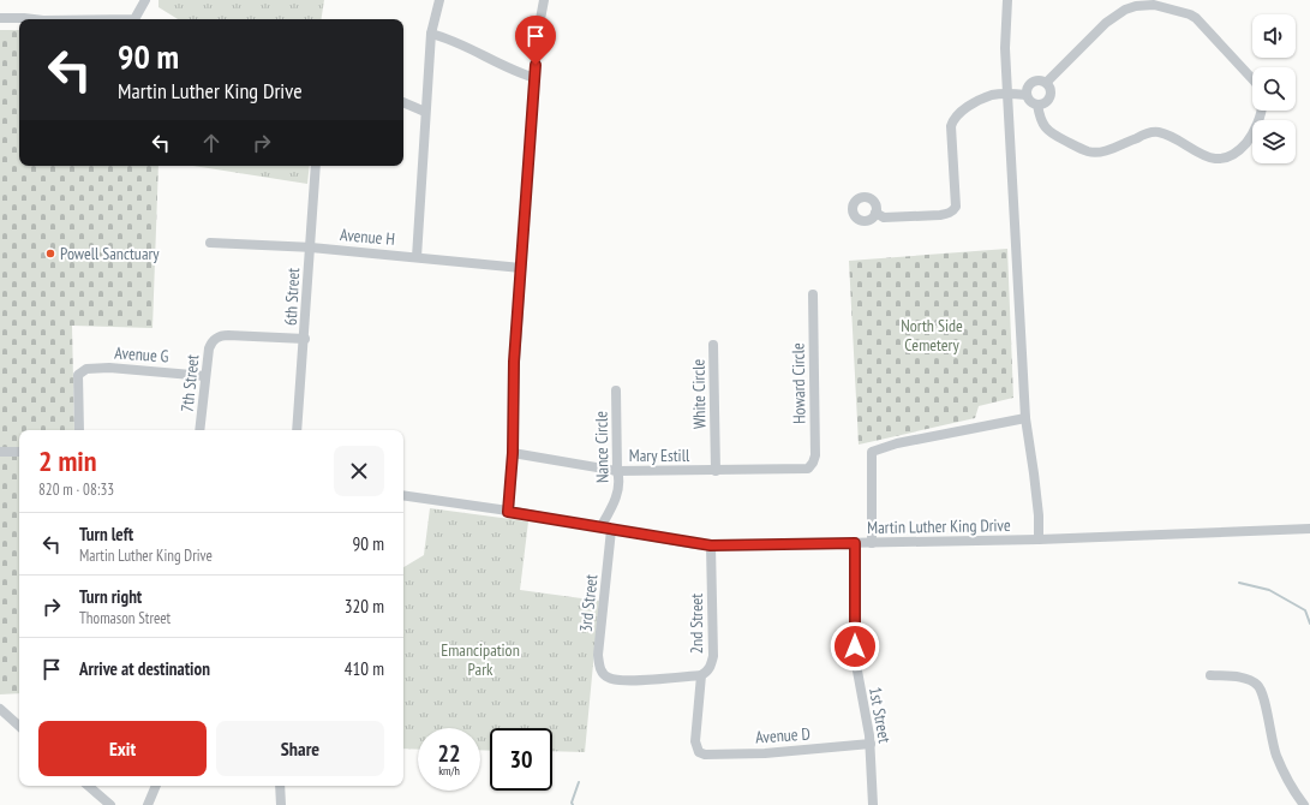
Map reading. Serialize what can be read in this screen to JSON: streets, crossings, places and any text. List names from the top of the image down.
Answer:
{
  "streets": {
    "street": [
      "Avenue H",
      "6th Street",
      "Avenue G",
      "7th Street",
      "Howard Circle",
      "White Circle",
      "Nance Circle",
      "Mary Estill",
      "Martin Luther King Drive",
      "3rd Street",
      "2nd Street",
      "1st Street",
      "Avenue D"
    ]
  },
  "crossings": [
    ["Avenue H", "6th Street"],
    ["6th Street", "7th Street"],
    ["Avenue G", "7th Street"],
    ["Howard Circle", "Mary Estill"],
    ["White Circle", "Mary Estill"],
    ["Nance Circle", "Mary Estill"],
    ["Nance Circle", "Martin Luther King Drive"],
    ["Martin Luther King Drive", "3rd Street"],
    ["Martin Luther King Drive", "2nd Street"],
    ["Martin Luther King Drive", "1st Street"],
    ["3rd Street", "2nd Street"],
    ["2nd Street", "Avenue D"],
    ["1st Street", "Avenue D"]
  ],
  "parks": ["North Side Cemetery", "Emancipation Park"],
  "places": ["Powell Sanctuary"],
  "page": {
    "turn": ["90 m", "Martin Luther King Drive"],
    "heading": ["2 min", "820 m · 08:33"],
    "list": [
      {
        "name": "Turn left",
        "note": "Martin Luther King Drive",
        "value": "90 m"
      },
      {
        "name": "Turn right",
        "note": "Thomason Street",
        "value": "320 m"
      },
      {
        "name": "Arrive at destination",
        "value": "410 m"
      }
    ],
    "buttons": ["Exit", "Share"],
    "speed": "22 km/h",
    "limit": "30"
  }
}
